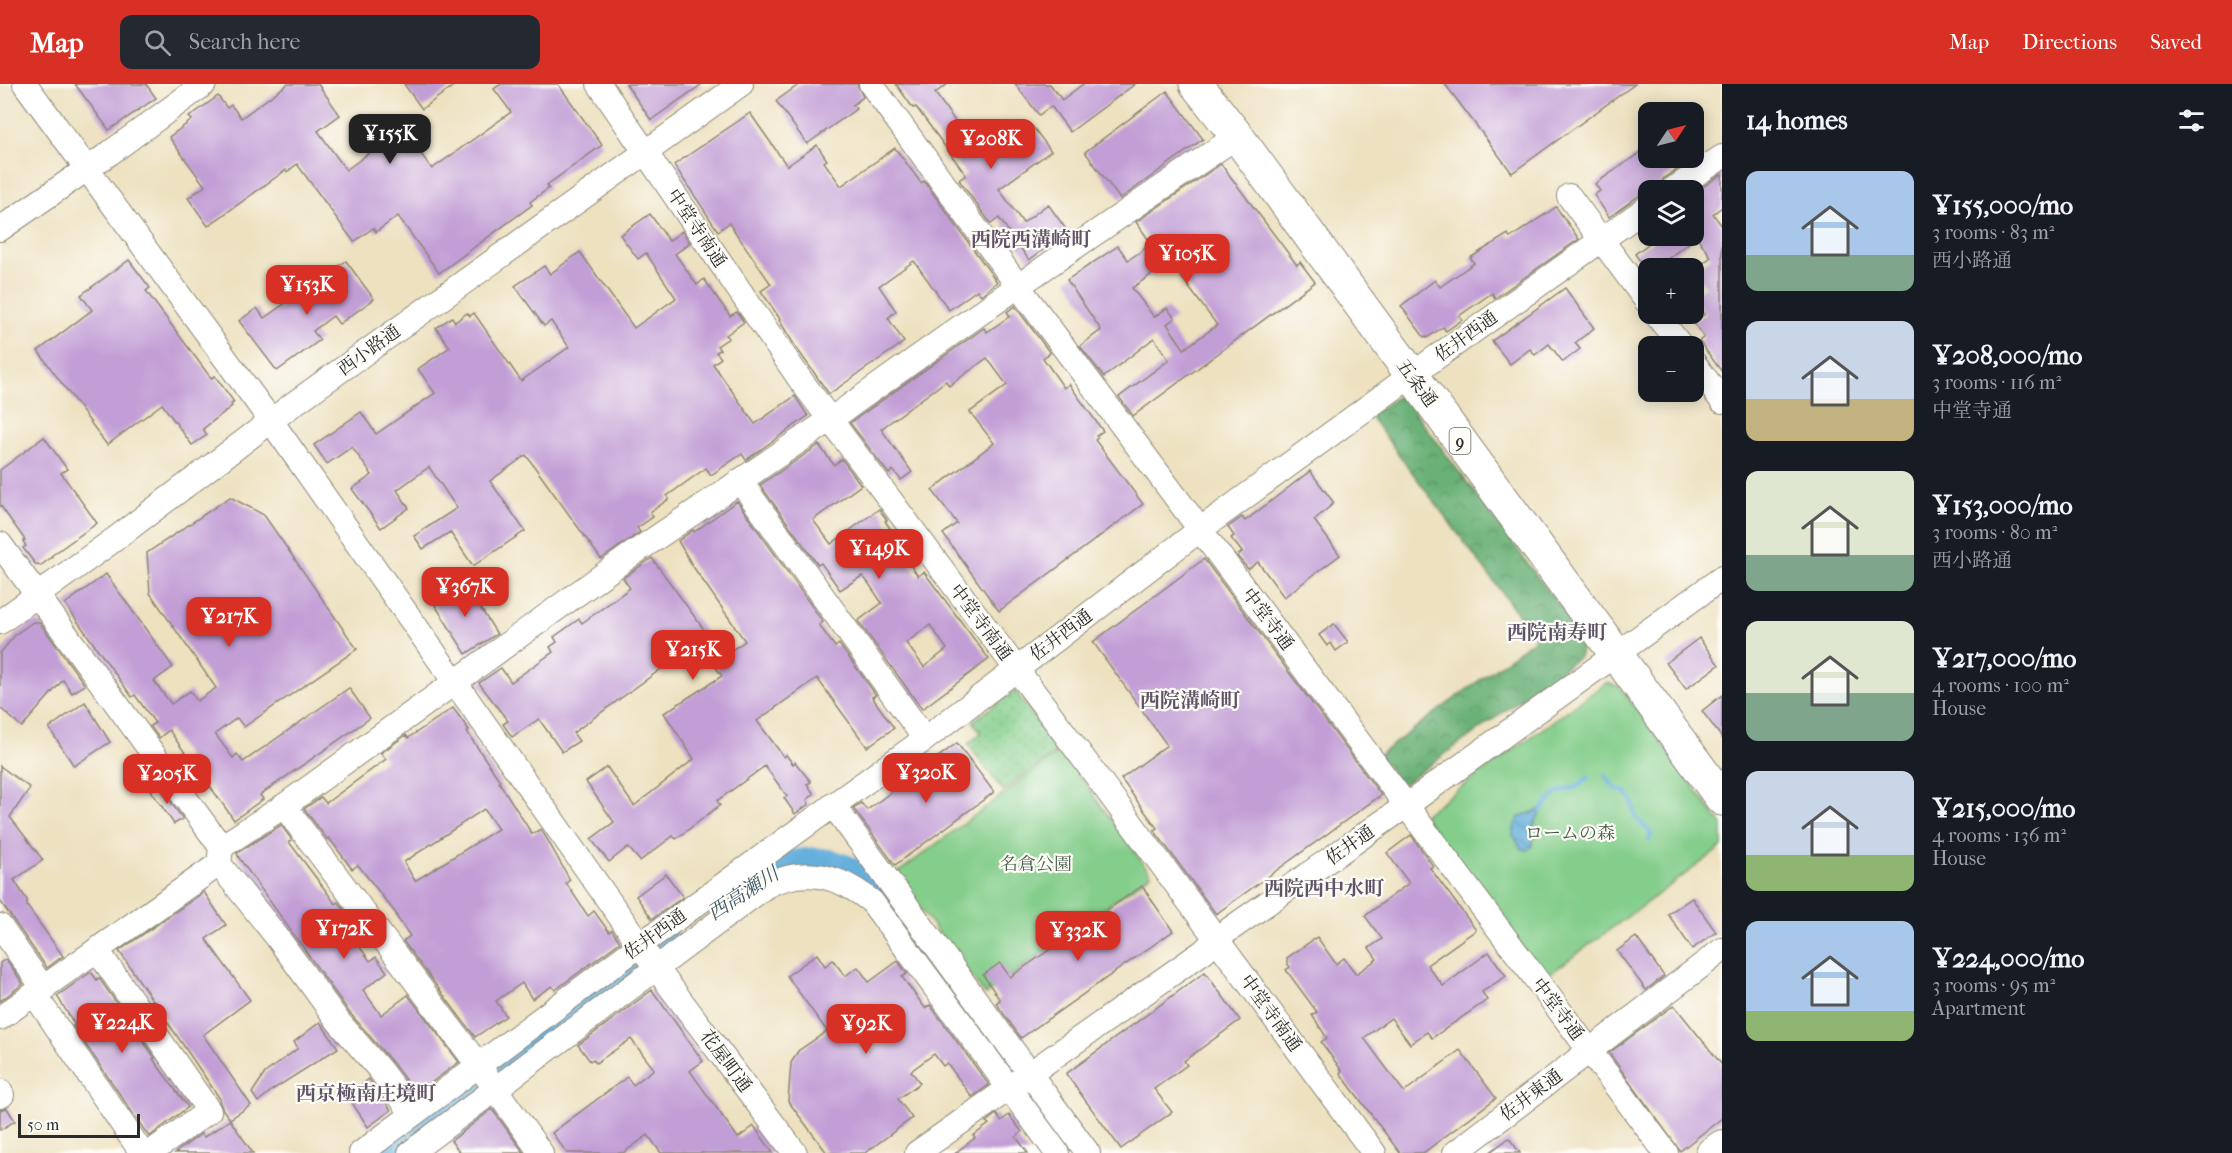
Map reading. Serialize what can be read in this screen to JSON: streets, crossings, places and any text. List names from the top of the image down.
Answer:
{
  "streets": {
    "highway": ["五条通", "9"],
    "street": [
      "中堂寺南通",
      "佐井西通",
      "西小路通",
      "中堂寺通",
      "佐井通",
      "花屋町通",
      "佐井東通"
    ]
  },
  "crossings": [
    ["中堂寺南通", "佐井西通"],
    ["中堂寺南通", "西小路通"],
    ["中堂寺南通", "佐井通"],
    ["佐井西通", "五条通"],
    ["佐井西通", "中堂寺通"],
    ["佐井西通", "花屋町通"],
    ["西小路通", "花屋町通"],
    ["五条通", "佐井通"],
    ["中堂寺通", "佐井通"],
    ["中堂寺通", "佐井東通"]
  ],
  "districts": [
    "西院西溝崎町",
    "西院南寿町",
    "西院溝崎町",
    "西院西中水町",
    "西京極南庄境町"
  ],
  "water": ["西高瀬川"],
  "parks": ["ロームの森", "名倉公園"],
  "scale_bar": "50 m",
  "north": "top right",
  "page": {
    "header": "Map",
    "search": "Search here",
    "nav": ["Map", "Directions", "Saved"],
    "heading": "14 homes",
    "map_buttons": ["+", "−"],
    "price": [
      "¥155K",
      "¥208K",
      "¥105K",
      "¥153K",
      "¥149K",
      "¥367K",
      "¥217K",
      "¥215K",
      "¥320K",
      "¥205K",
      "¥172K",
      "¥332K",
      "¥224K",
      "¥92K"
    ],
    "list": [
      {
        "name": "¥155,000/mo",
        "note": "3 rooms · 83 m² · 西小路通"
      },
      {
        "name": "¥208,000/mo",
        "note": "3 rooms · 116 m² · 中堂寺通"
      },
      {
        "name": "¥153,000/mo",
        "note": "3 rooms · 80 m² · 西小路通"
      },
      {
        "name": "¥217,000/mo",
        "note": "4 rooms · 100 m² · House"
      },
      {
        "name": "¥215,000/mo",
        "note": "4 rooms · 136 m² · House"
      },
      {
        "name": "¥224,000/mo",
        "note": "3 rooms · 95 m² · Apartment"
      }
    ],
    "scale": "50 m"
  }
}
